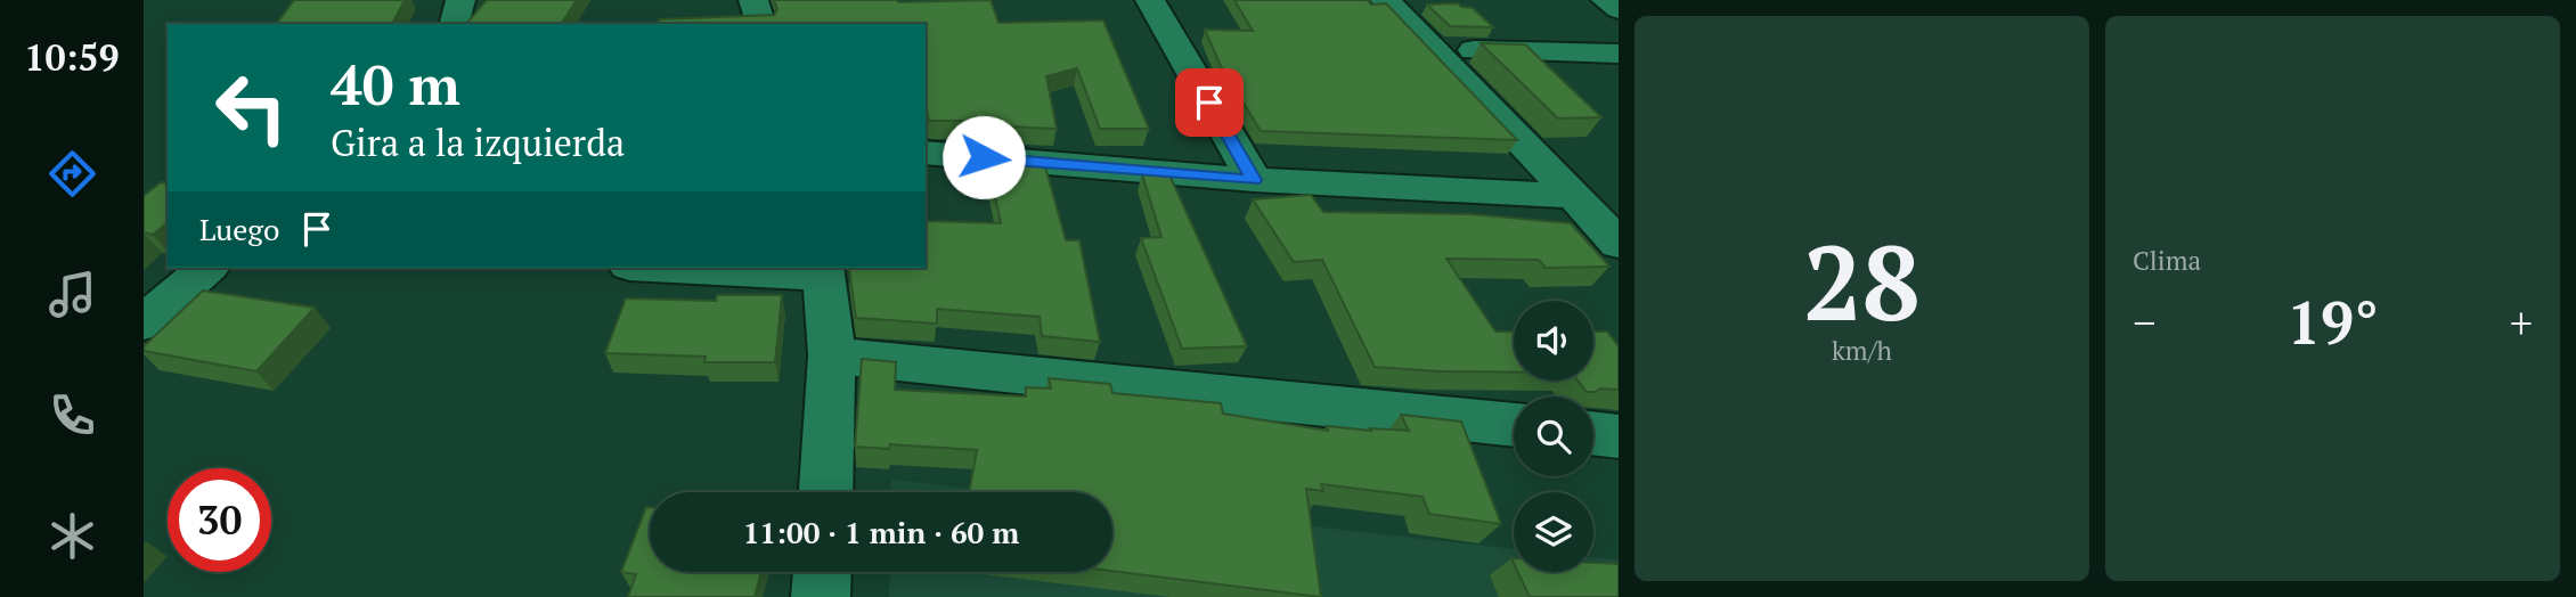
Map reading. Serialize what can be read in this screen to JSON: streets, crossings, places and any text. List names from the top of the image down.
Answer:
{
  "page": {
    "tabs": "10:59",
    "tile": [
      ["28", "km/h"],
      "Clima"
    ],
    "turn": ["40 m", "Gira a la izquierda"],
    "then": "Luego",
    "heat": ["−", "19°", "+"],
    "limit": "30",
    "trip": "11:00 · 1 min · 60 m"
  }
}
